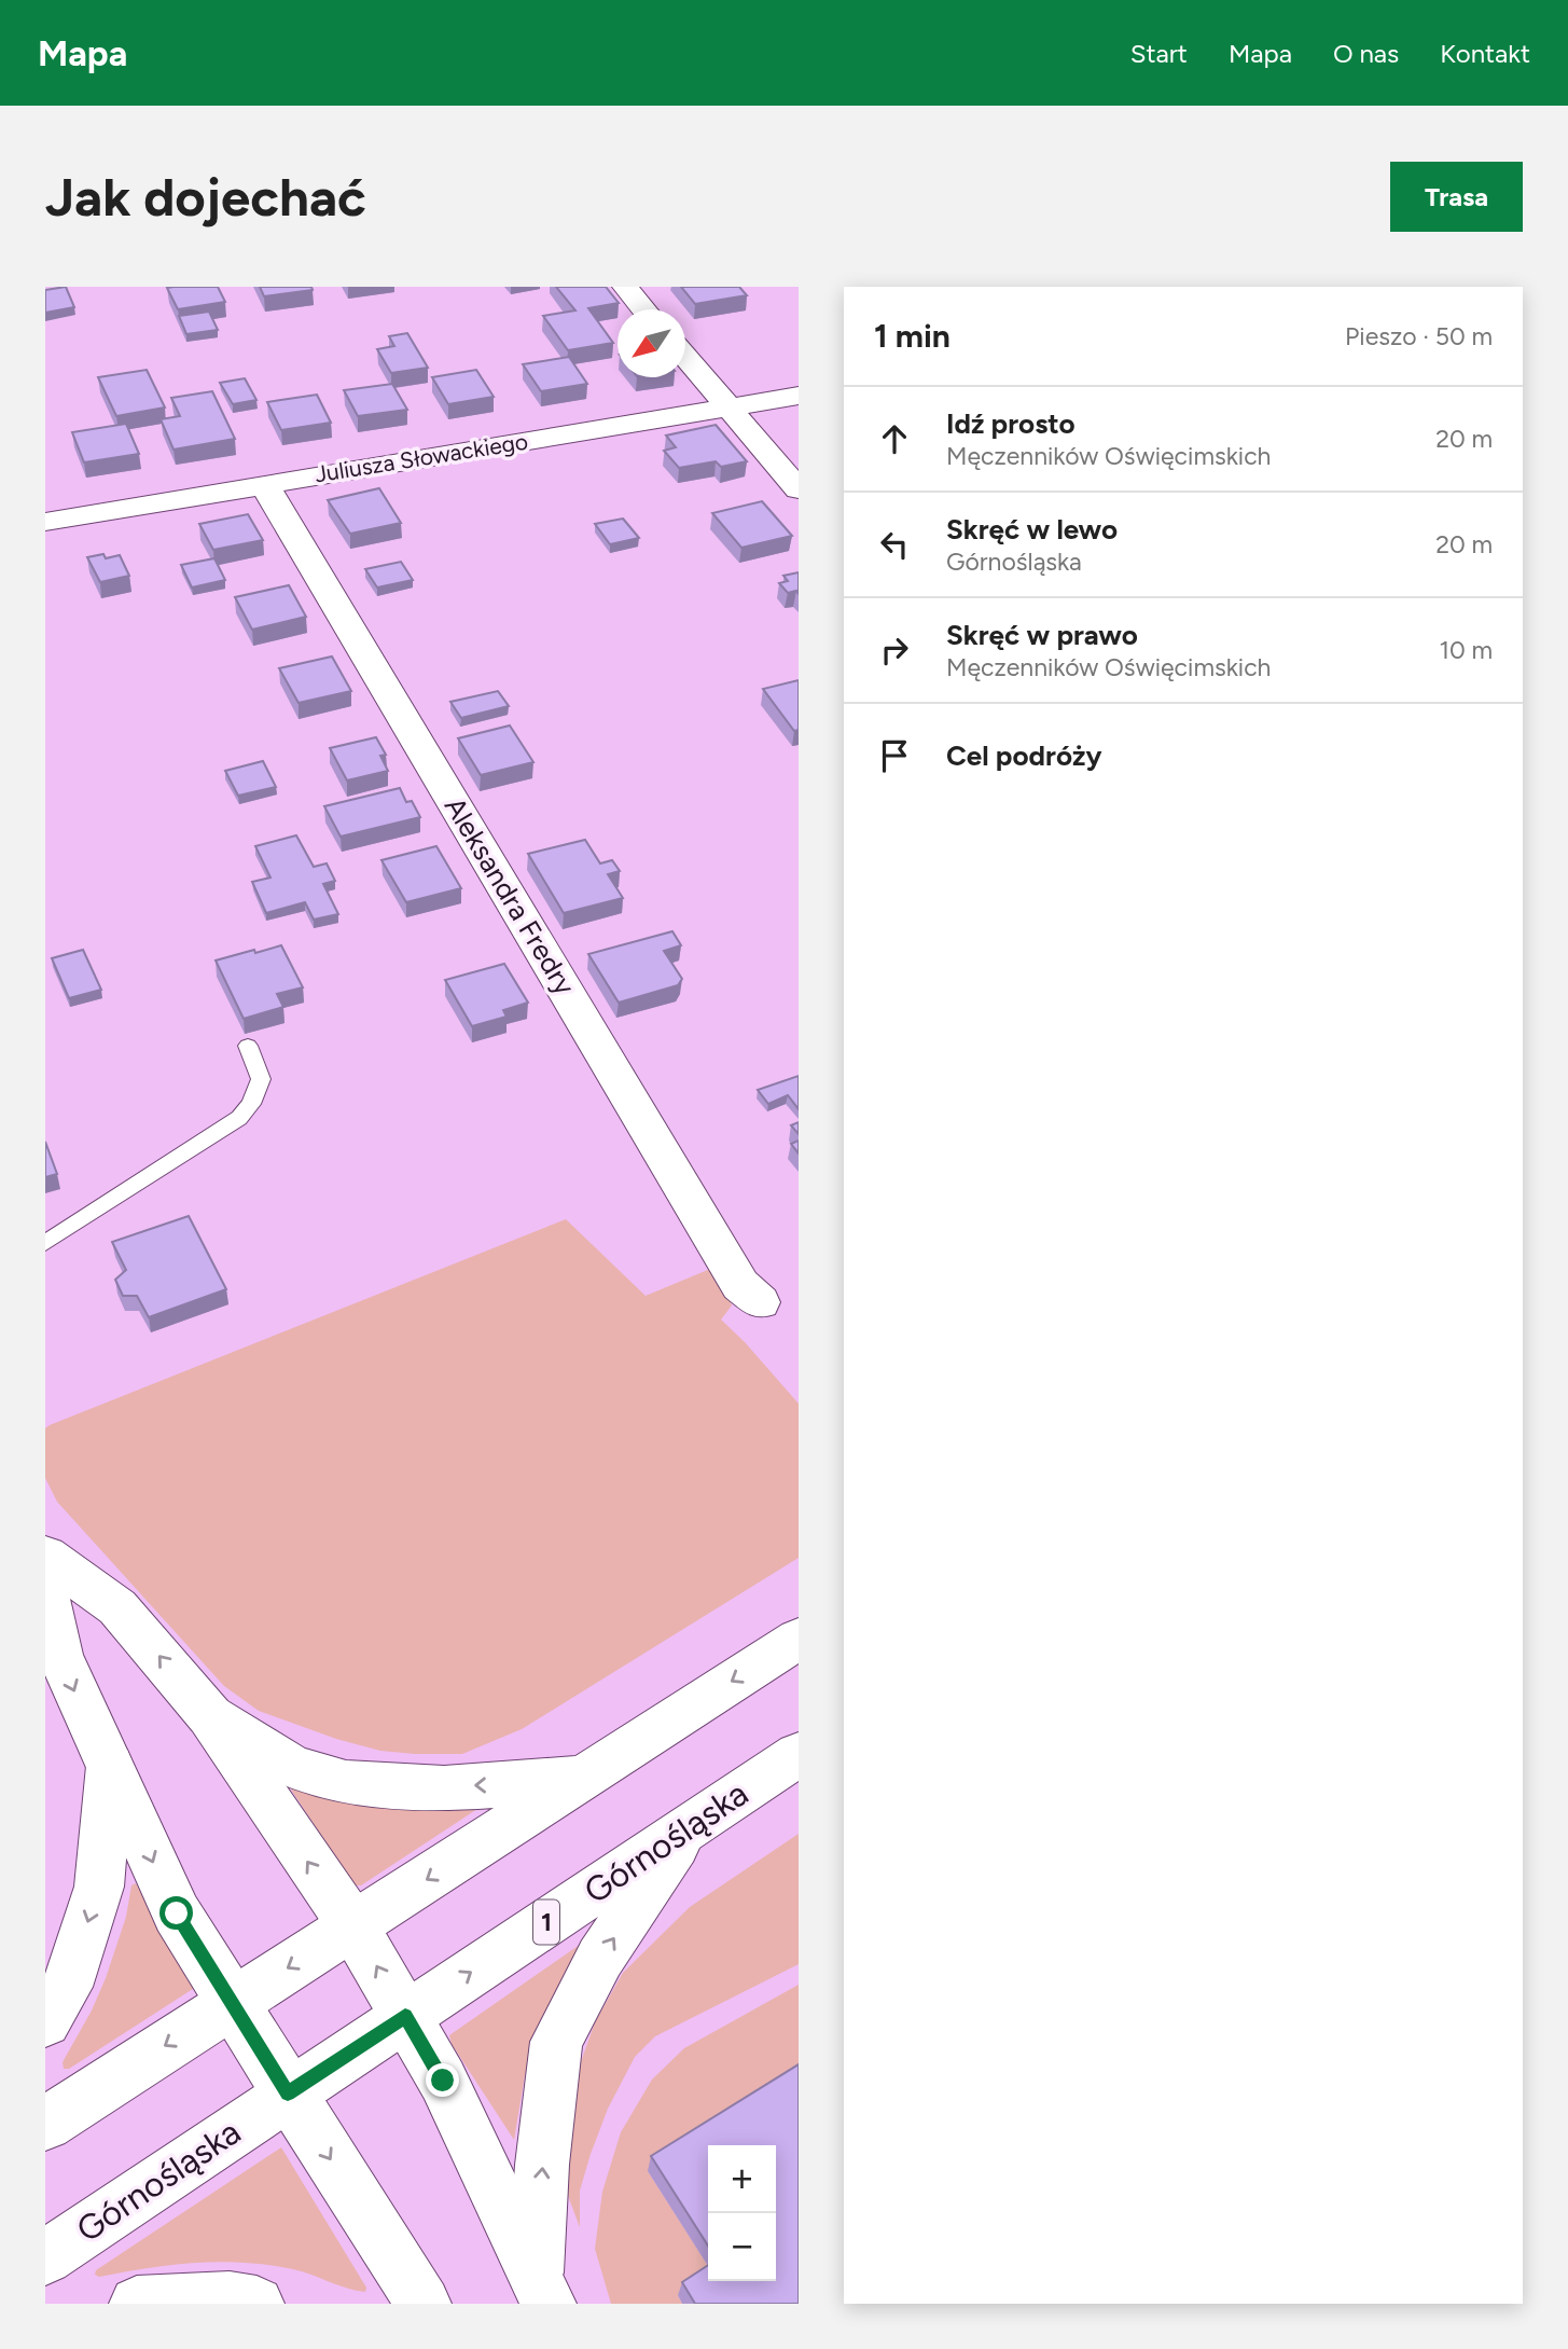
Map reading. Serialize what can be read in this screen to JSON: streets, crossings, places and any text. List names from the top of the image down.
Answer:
{
  "streets": {
    "main road": [
      "Juliusza Słowackiego",
      "Aleksandra Fredry",
      "Górnośląska",
      "1"
    ]
  },
  "crossings": [
    ["Juliusza Słowackiego", "Aleksandra Fredry"]
  ],
  "north": "bottom left",
  "page": {
    "header": "Mapa",
    "nav": [
      "Start",
      "Mapa",
      "O nas",
      "Kontakt"
    ],
    "buttons": "Trasa",
    "title": "Jak dojechać",
    "heading": ["1 min", "Pieszo · 50 m"],
    "list": [
      ["Idź prosto", "Męczenników Oświęcimskich", "20 m"],
      ["Skręć w lewo", "Górnośląska", "20 m"],
      ["Skręć w prawo", "Męczenników Oświęcimskich", "10 m"],
      "Cel podróży"
    ],
    "map_buttons": ["+", "−"]
  }
}
